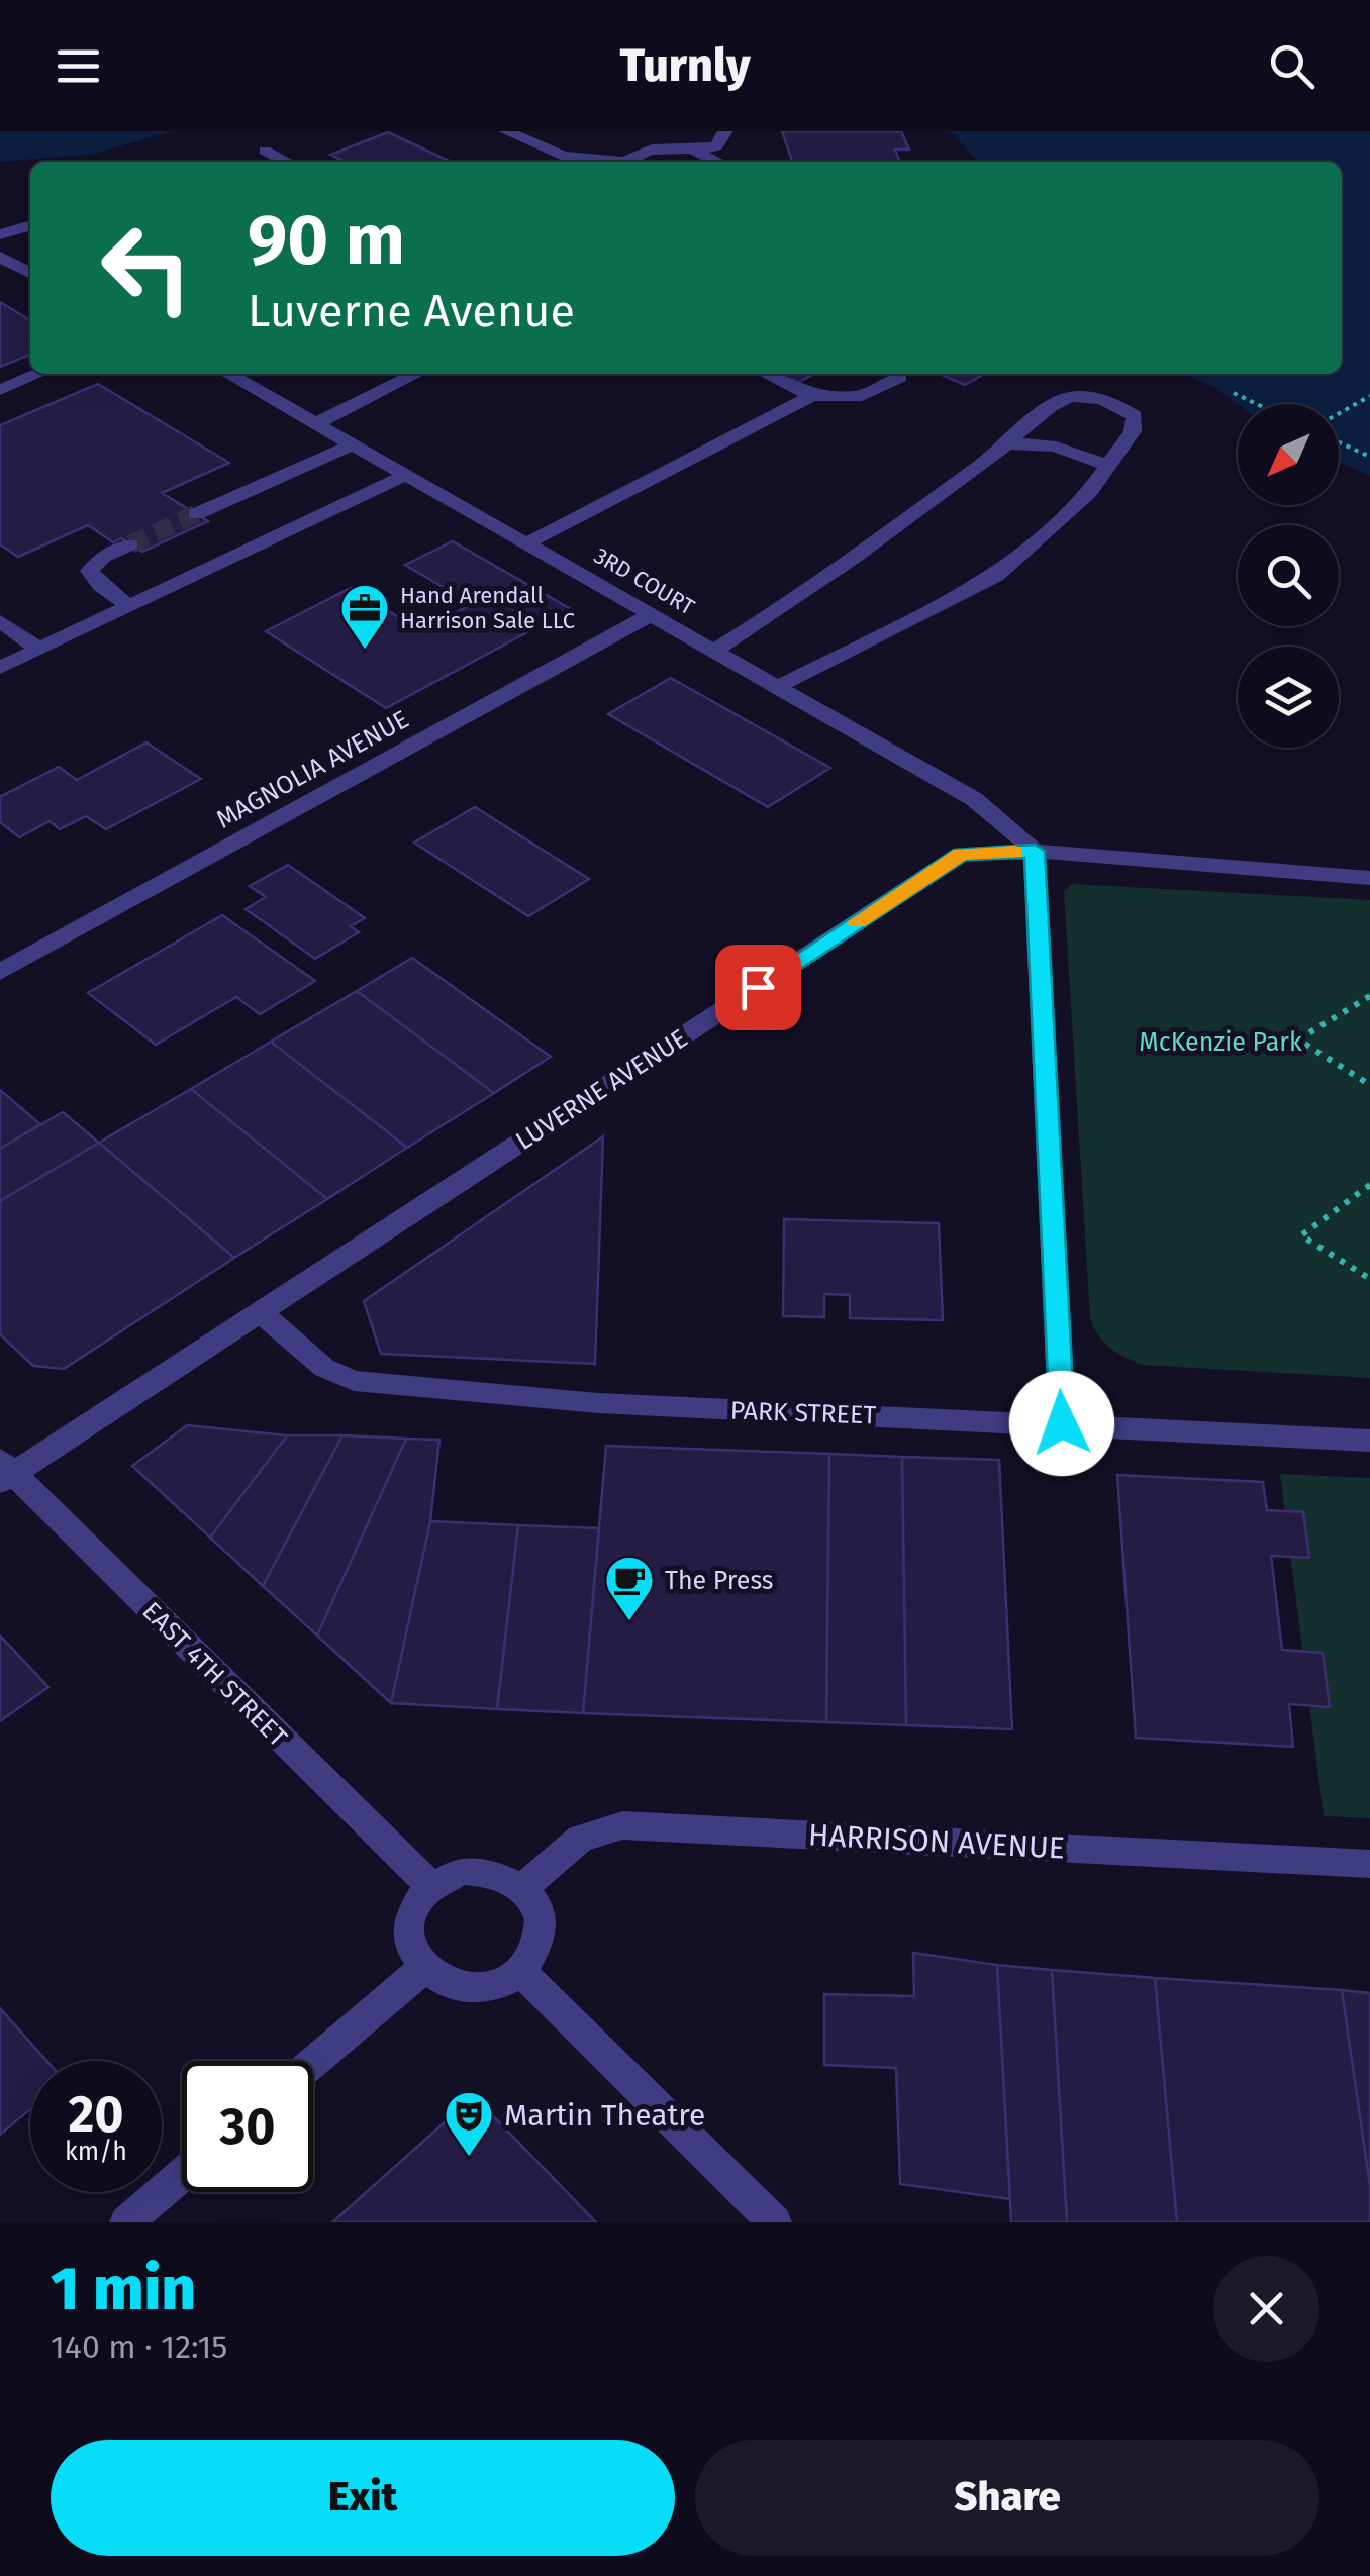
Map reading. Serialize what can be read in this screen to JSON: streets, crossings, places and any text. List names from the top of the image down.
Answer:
{
  "streets": {
    "street": [
      "3RD COURT",
      "MAGNOLIA AVENUE",
      "LUVERNE AVENUE",
      "PARK STREET",
      "EAST 4TH STREET",
      "HARRISON AVENUE"
    ]
  },
  "crossings": [
    ["3RD COURT", "MAGNOLIA AVENUE"],
    ["3RD COURT", "LUVERNE AVENUE"],
    ["LUVERNE AVENUE", "PARK STREET"],
    ["LUVERNE AVENUE", "EAST 4TH STREET"],
    ["EAST 4TH STREET", "HARRISON AVENUE"]
  ],
  "parks": ["McKenzie Park"],
  "places": {
    "office": ["Hand Arendall Harrison Sale LLC"],
    "cafe": ["The Press"],
    "theatre": ["Martin Theatre"]
  },
  "north": "bottom left",
  "page": {
    "header": "Turnly",
    "turn": ["90 m", "Luverne Avenue"],
    "speed": "20 km/h",
    "limit": "30",
    "heading": ["1 min", "140 m · 12:15"],
    "buttons": ["Exit", "Share"]
  }
}
